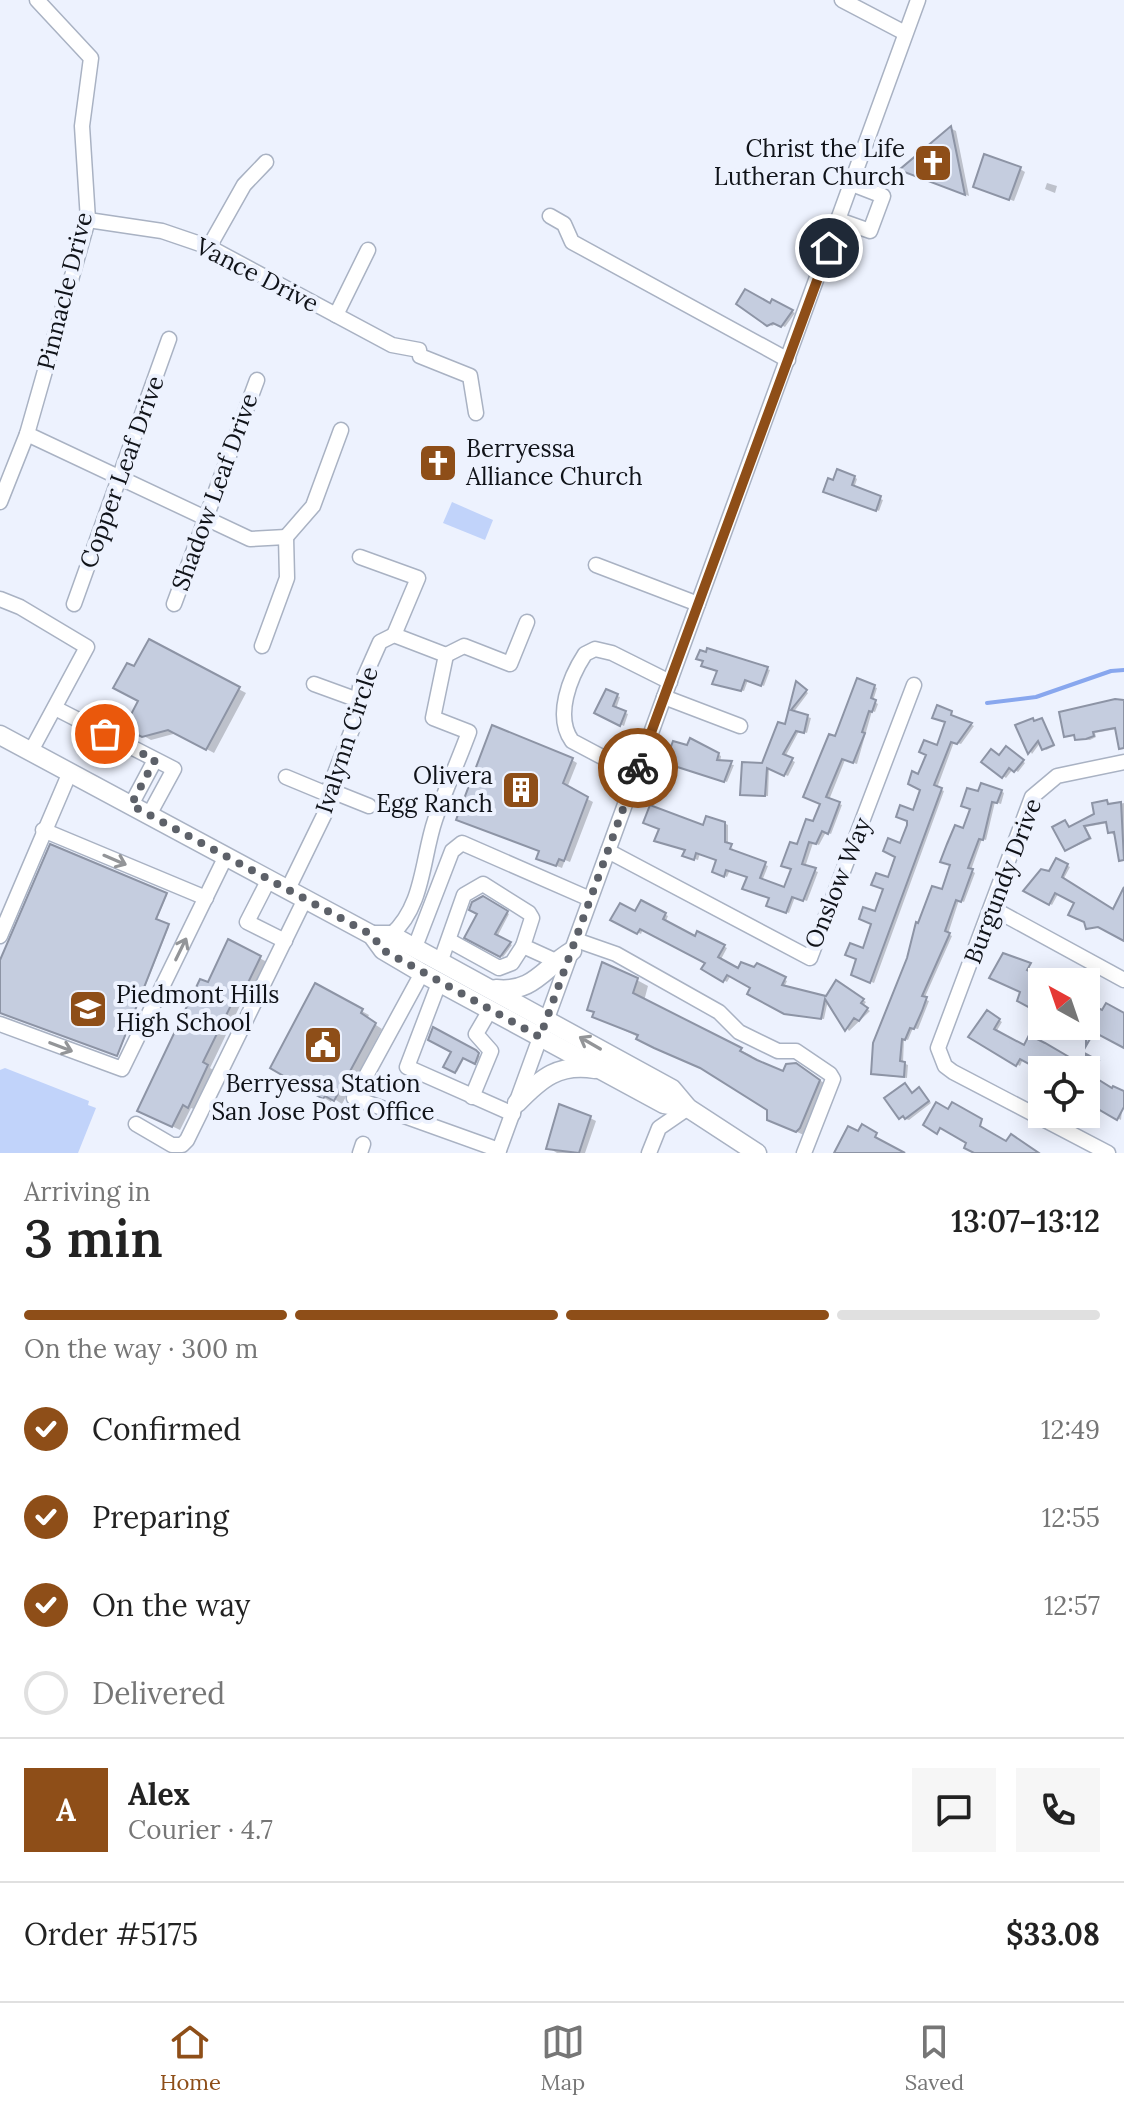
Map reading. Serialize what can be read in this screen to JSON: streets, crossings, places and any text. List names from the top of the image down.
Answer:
{
  "streets": {
    "street": [
      "Vance Drive",
      "Pinnacle Drive",
      "Copper Leaf Drive",
      "Shadow Leaf Drive",
      "Ivalynn Circle",
      "Burgundy Drive",
      "Onslow Way"
    ]
  },
  "crossings": [
    ["Vance Drive", "Pinnacle Drive"]
  ],
  "places": {
    "church": ["Christ the Life Lutheran Church", "Berryessa Alliance Church"],
    "building": ["Olivera Egg Ranch"],
    "school or university": ["Piedmont Hills High School"],
    "public building": ["Berryessa Station San Jose Post Office"]
  },
  "north": "top left",
  "page": {
    "heading": ["3 min", "Arriving in", "13:07–13:12"],
    "panel": [
      "Alex",
      "Courier · 4.7",
      "Order #5175",
      "$33.08"
    ],
    "bar": "On the way · 300 m",
    "list": [
      ["Confirmed", "12:49"],
      ["Preparing", "12:55"],
      ["On the way", "12:57"],
      "Delivered"
    ],
    "round": "A",
    "tabs": ["Home", "Map", "Saved"]
  }
}
